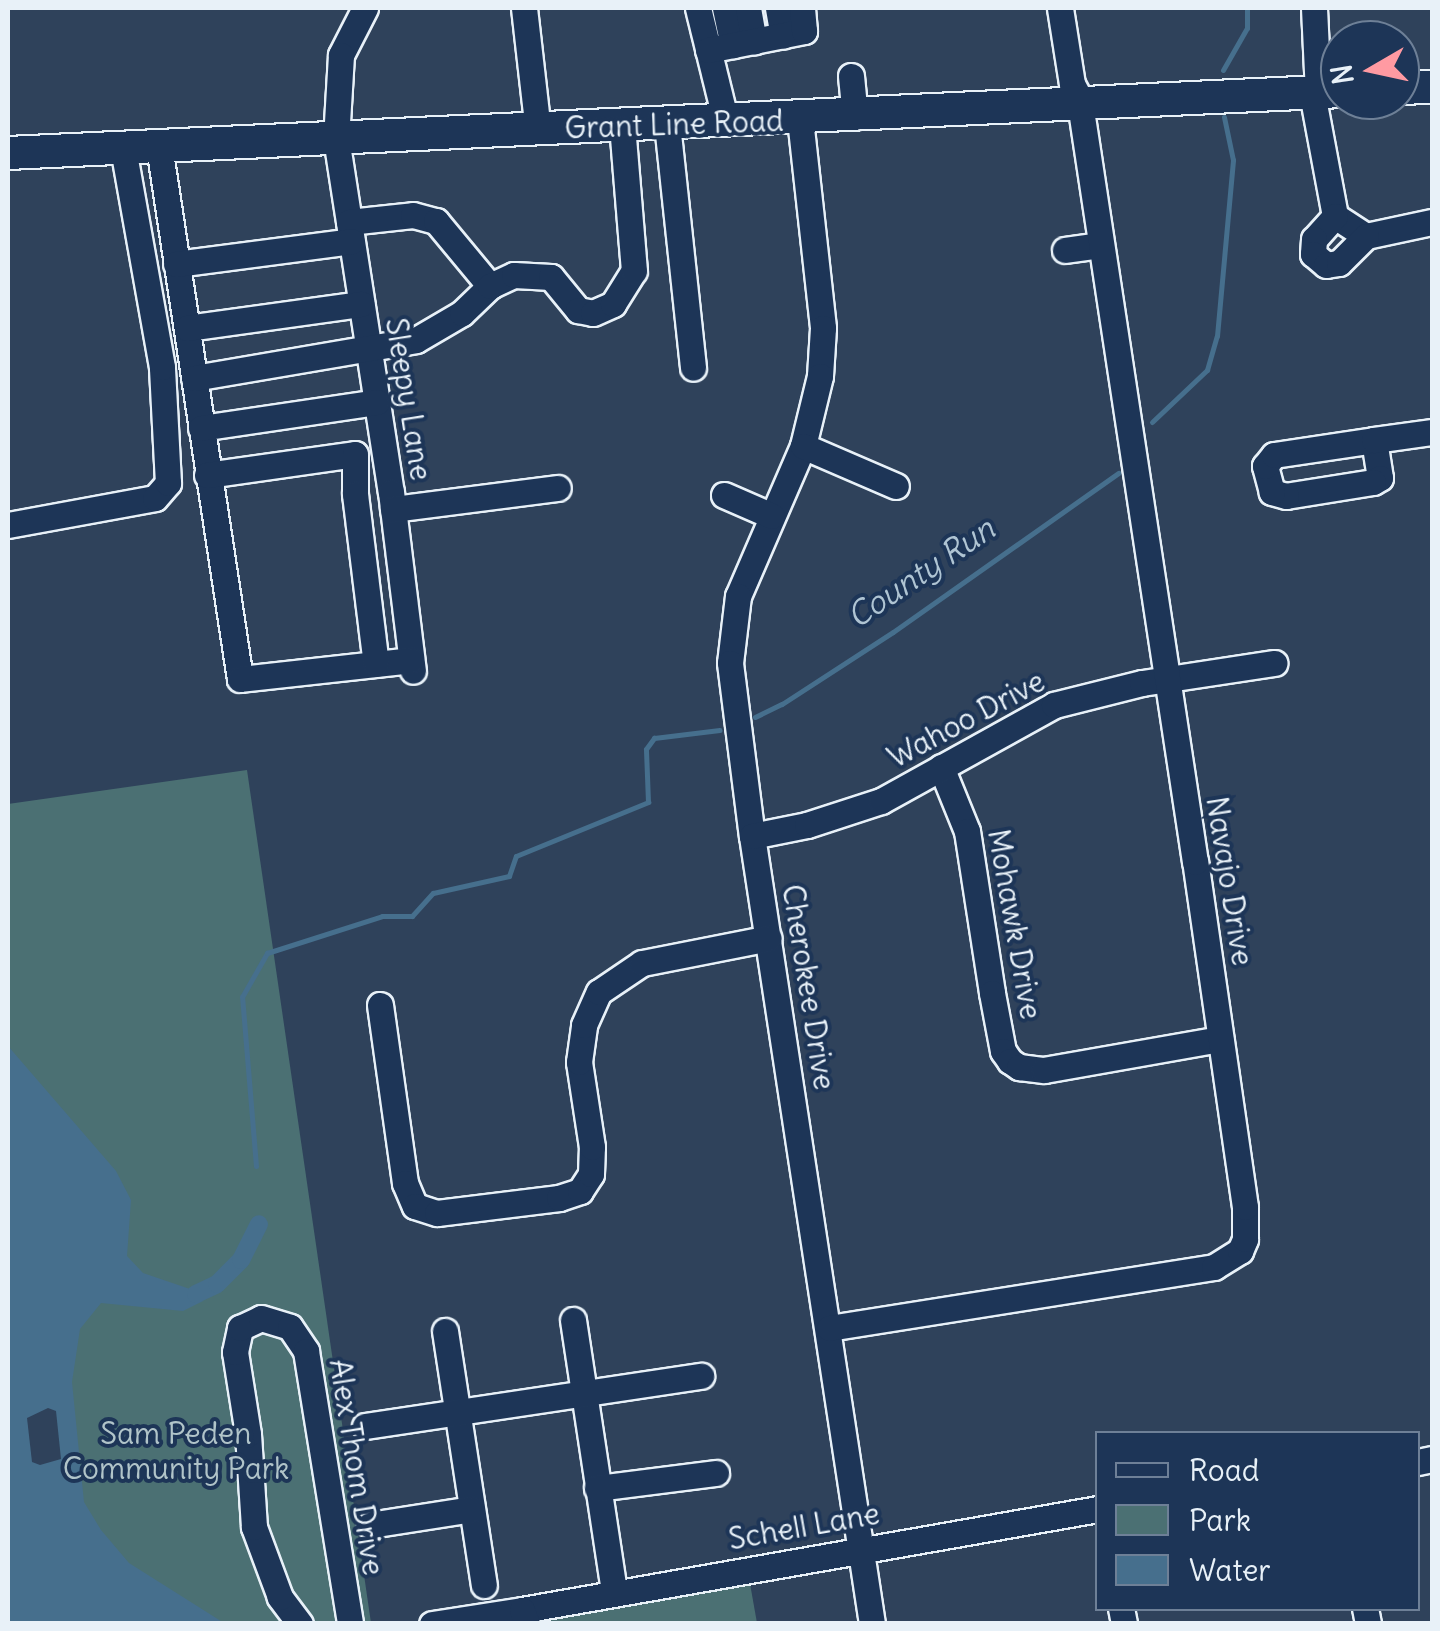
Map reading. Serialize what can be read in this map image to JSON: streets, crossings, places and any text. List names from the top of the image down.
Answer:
{
  "streets": {
    "main road": ["Grant Line Road"],
    "street": [
      "Sleepy Lane",
      "Wahoo Drive",
      "Navajo Drive",
      "Mohawk Drive",
      "Cherokee Drive",
      "Alex Thom Drive",
      "Schell Lane"
    ]
  },
  "crossings": [
    ["Grant Line Road", "Sleepy Lane"],
    ["Grant Line Road", "Navajo Drive"],
    ["Grant Line Road", "Cherokee Drive"],
    ["Wahoo Drive", "Navajo Drive"],
    ["Wahoo Drive", "Mohawk Drive"],
    ["Wahoo Drive", "Cherokee Drive"],
    ["Navajo Drive", "Mohawk Drive"],
    ["Navajo Drive", "Cherokee Drive"],
    ["Cherokee Drive", "Schell Lane"]
  ],
  "water": ["County Run"],
  "parks": ["Sam Peden Community Park"],
  "legend": ["Road", "Park", "Water"],
  "north": "left"
}
